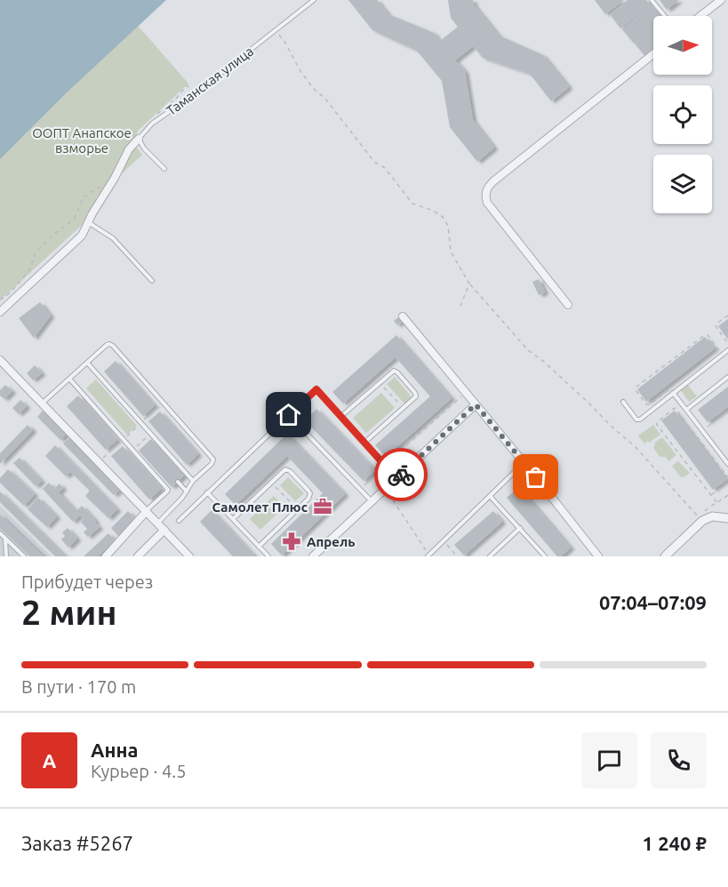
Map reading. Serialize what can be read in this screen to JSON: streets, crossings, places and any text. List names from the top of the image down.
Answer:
{
  "streets": {
    "lane": ["Таманская улица"]
  },
  "parks": ["ООПТ Анапское взморье"],
  "places": {
    "office": ["Самолет Плюс"],
    "pharmacy": ["Апрель"]
  },
  "north": "right",
  "page": {
    "heading": ["2 мин", "Прибудет через", "07:04–07:09"],
    "panel": [
      "Анна",
      "Курьер · 4.5",
      "Заказ #5267",
      "1 240 ₽"
    ],
    "bar": "В пути · 170 m",
    "round": "А"
  }
}
